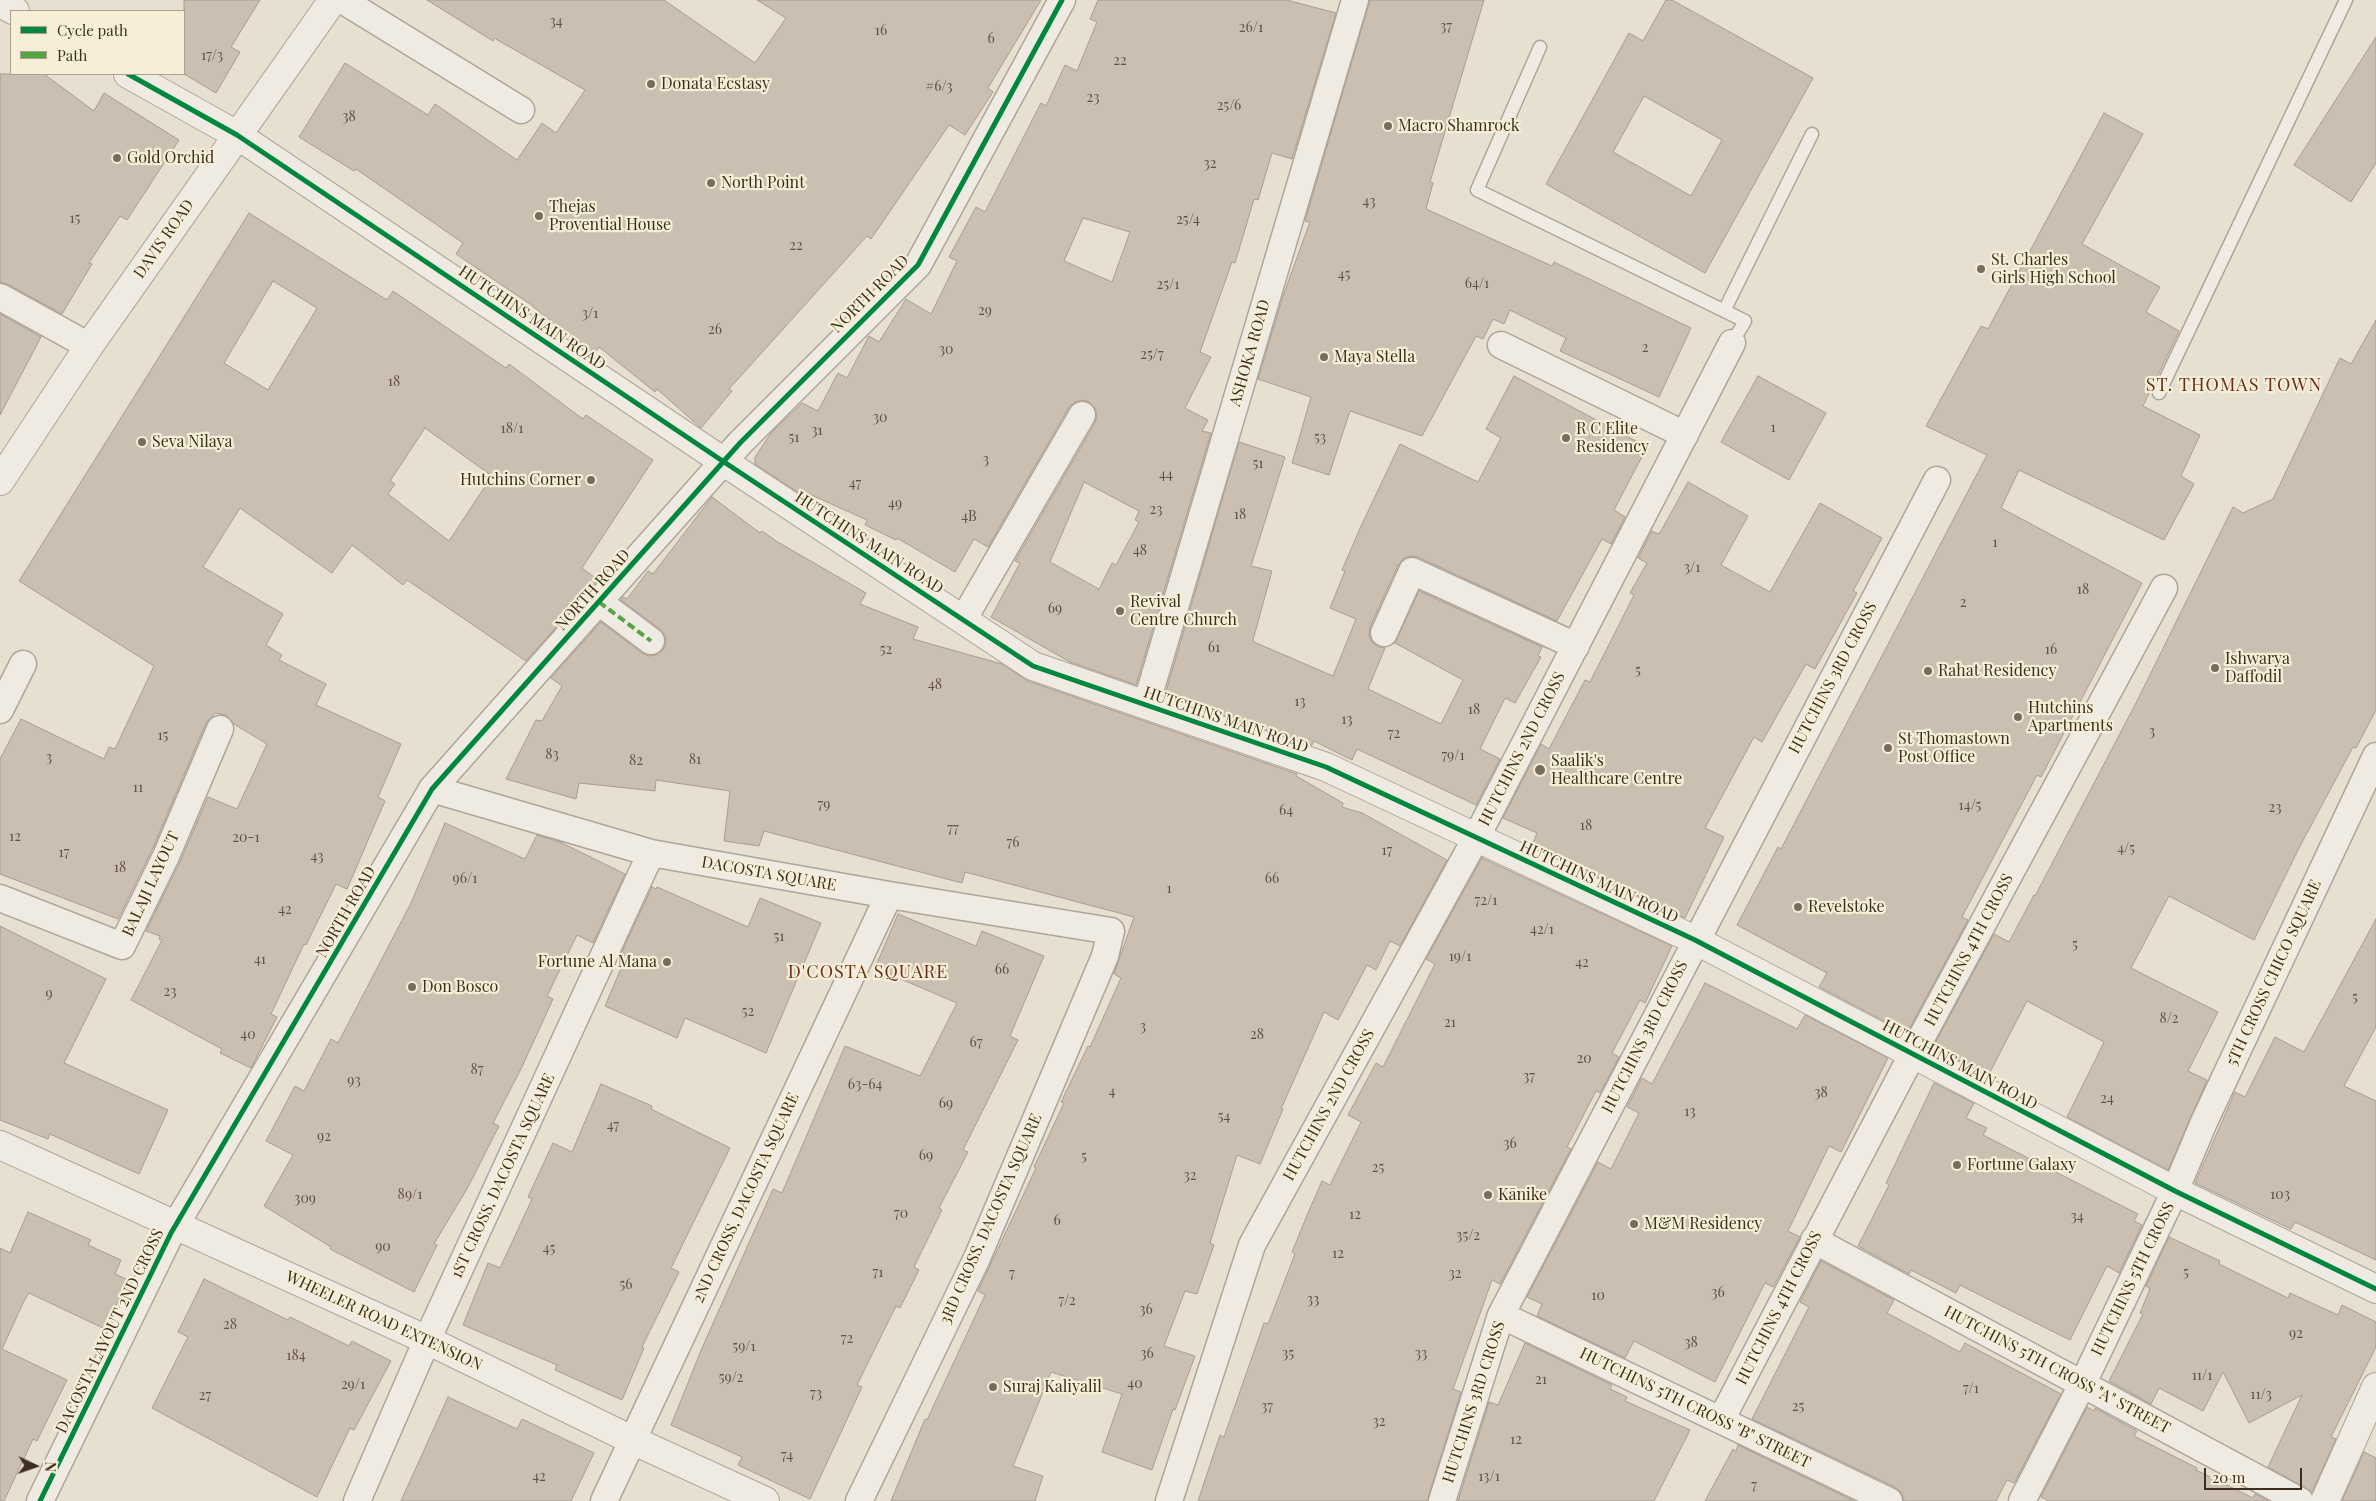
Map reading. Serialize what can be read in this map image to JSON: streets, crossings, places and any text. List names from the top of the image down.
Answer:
{
  "streets": {
    "street": [
      "DAVIS ROAD",
      "NORTH ROAD",
      "HUTCHINS MAIN ROAD",
      "ASHOKA ROAD",
      "HUTCHINS 3RD CROSS",
      "HUTCHINS 2ND CROSS",
      "DACOSTA SQUARE",
      "BALAJI LAYOUT",
      "HUTCHINS 4TH CROSS",
      "5TH CROSS CHICO SQUARE",
      "1ST CROSS, DACOSTA SQUARE",
      "2ND CROSS, DACOSTA SQUARE",
      "3RD CROSS, DACOSTA SQUARE",
      "HUTCHINS 5TH CROSS",
      "WHEELER ROAD EXTENSION",
      "DACOSTA LAYOUT 2ND CROSS",
      "HUTCHINS 5TH CROSS \"A\" STREET",
      "HUTCHINS 5TH CROSS \"B\" STREET"
    ]
  },
  "crossings": [
    ["DAVIS ROAD", "HUTCHINS MAIN ROAD"],
    ["NORTH ROAD", "HUTCHINS MAIN ROAD"],
    ["NORTH ROAD", "DACOSTA SQUARE"],
    ["NORTH ROAD", "WHEELER ROAD EXTENSION"],
    ["NORTH ROAD", "DACOSTA LAYOUT 2ND CROSS"],
    ["HUTCHINS MAIN ROAD", "ASHOKA ROAD"],
    ["HUTCHINS MAIN ROAD", "HUTCHINS 3RD CROSS"],
    ["HUTCHINS MAIN ROAD", "HUTCHINS 2ND CROSS"],
    ["HUTCHINS MAIN ROAD", "HUTCHINS 4TH CROSS"],
    ["HUTCHINS MAIN ROAD", "5TH CROSS CHICO SQUARE"],
    ["HUTCHINS MAIN ROAD", "HUTCHINS 5TH CROSS"],
    ["HUTCHINS 3RD CROSS", "HUTCHINS 5TH CROSS \"B\" STREET"],
    ["DACOSTA SQUARE", "1ST CROSS, DACOSTA SQUARE"],
    ["DACOSTA SQUARE", "2ND CROSS, DACOSTA SQUARE"],
    ["DACOSTA SQUARE", "3RD CROSS, DACOSTA SQUARE"],
    ["HUTCHINS 4TH CROSS", "HUTCHINS 5TH CROSS \"A\" STREET"],
    ["HUTCHINS 4TH CROSS", "HUTCHINS 5TH CROSS \"B\" STREET"],
    ["5TH CROSS CHICO SQUARE", "HUTCHINS 5TH CROSS"],
    ["1ST CROSS, DACOSTA SQUARE", "WHEELER ROAD EXTENSION"],
    ["2ND CROSS, DACOSTA SQUARE", "WHEELER ROAD EXTENSION"],
    ["HUTCHINS 5TH CROSS", "HUTCHINS 5TH CROSS \"A\" STREET"],
    ["WHEELER ROAD EXTENSION", "DACOSTA LAYOUT 2ND CROSS"]
  ],
  "districts": ["ST. THOMAS TOWN", "D'COSTA SQUARE"],
  "places": [
    "Donata Ecstasy",
    "Macro Shamrock",
    "Gold Orchid",
    "North Point",
    "Thejas Provential House",
    "St. Charles Girls High School",
    "Maya Stella",
    "R C Elite Residency",
    "Seva Nilaya",
    "Hutchins Corner",
    "Revival Centre Church",
    "Ishwarya Daffodil",
    "Rahat Residency",
    "Hutchins Apartments",
    "St Thomastown Post Office",
    "Saalik's Healthcare Centre",
    "Revelstoke",
    "Fortune Al Mana",
    "Don Bosco",
    "Fortune Galaxy",
    "Kānike",
    "M&M Residency",
    "Suraj Kaliyalil"
  ],
  "house_numbers": [
    "34",
    "37",
    "26/1",
    "16",
    "6",
    "17/3",
    "22",
    "#6/3",
    "23",
    "25/6",
    "38",
    "32",
    "43",
    "15",
    "25/4",
    "22",
    "45",
    "64/1",
    "25/1",
    "29",
    "3/1",
    "26",
    "2",
    "30",
    "25/7",
    "18",
    "30",
    "1",
    "18/1",
    "31",
    "51",
    "53",
    "3",
    "51",
    "44",
    "47",
    "49",
    "23",
    "18",
    "4B",
    "1",
    "48",
    "3/1",
    "18",
    "2",
    "69",
    "61",
    "52",
    "16",
    "5",
    "48",
    "13",
    "18",
    "13",
    "3",
    "72",
    "15",
    "83",
    "79/1",
    "3",
    "81",
    "82",
    "11",
    "79",
    "14/5",
    "23",
    "64",
    "18",
    "77",
    "12",
    "20-1",
    "76",
    "4/5",
    "17",
    "17",
    "43",
    "18",
    "96/1",
    "66",
    "1",
    "72/1",
    "42",
    "42/1",
    "51",
    "5",
    "19/1",
    "41",
    "42",
    "66",
    "23",
    "9",
    "5",
    "52",
    "8/2",
    "21",
    "3",
    "40",
    "28",
    "67",
    "20",
    "87",
    "37",
    "93",
    "63-64",
    "4",
    "38",
    "24",
    "69",
    "13",
    "54",
    "47",
    "92",
    "36",
    "69",
    "5",
    "25",
    "32",
    "89/1",
    "103",
    "309",
    "70",
    "12",
    "34",
    "6",
    "35/2",
    "90",
    "45",
    "12",
    "71",
    "5",
    "7",
    "32",
    "56",
    "36",
    "10",
    "33",
    "7/2",
    "36",
    "28",
    "92",
    "72",
    "38",
    "59/1",
    "36",
    "35",
    "33",
    "184",
    "11/1",
    "59/2",
    "21",
    "40",
    "29/1",
    "7/1",
    "73",
    "11/3",
    "27",
    "37",
    "25",
    "32",
    "12",
    "74",
    "42",
    "13/1",
    "7"
  ],
  "legend": ["Cycle path", "Path"],
  "scale_bar": "20 m",
  "north": "right"
}
